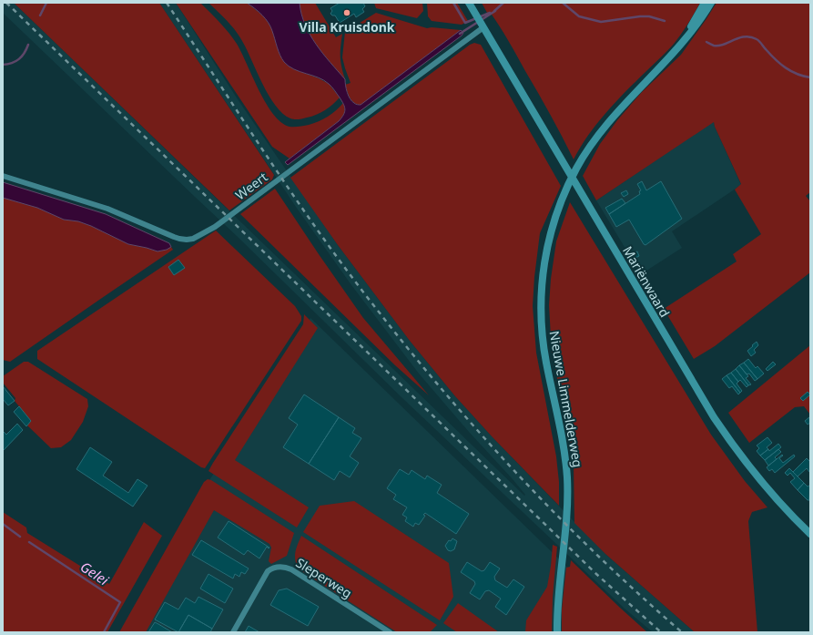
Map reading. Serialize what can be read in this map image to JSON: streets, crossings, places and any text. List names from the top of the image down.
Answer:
{
  "streets": {
    "street": [
      "Weert",
      "Mariënwaard",
      "Nieuwe Limmelderweg",
      "Sleperweg"
    ]
  },
  "crossings": [
    ["Weert", "Mariënwaard"]
  ],
  "water": ["Gelei"],
  "places": ["Villa Kruisdonk"]
}
